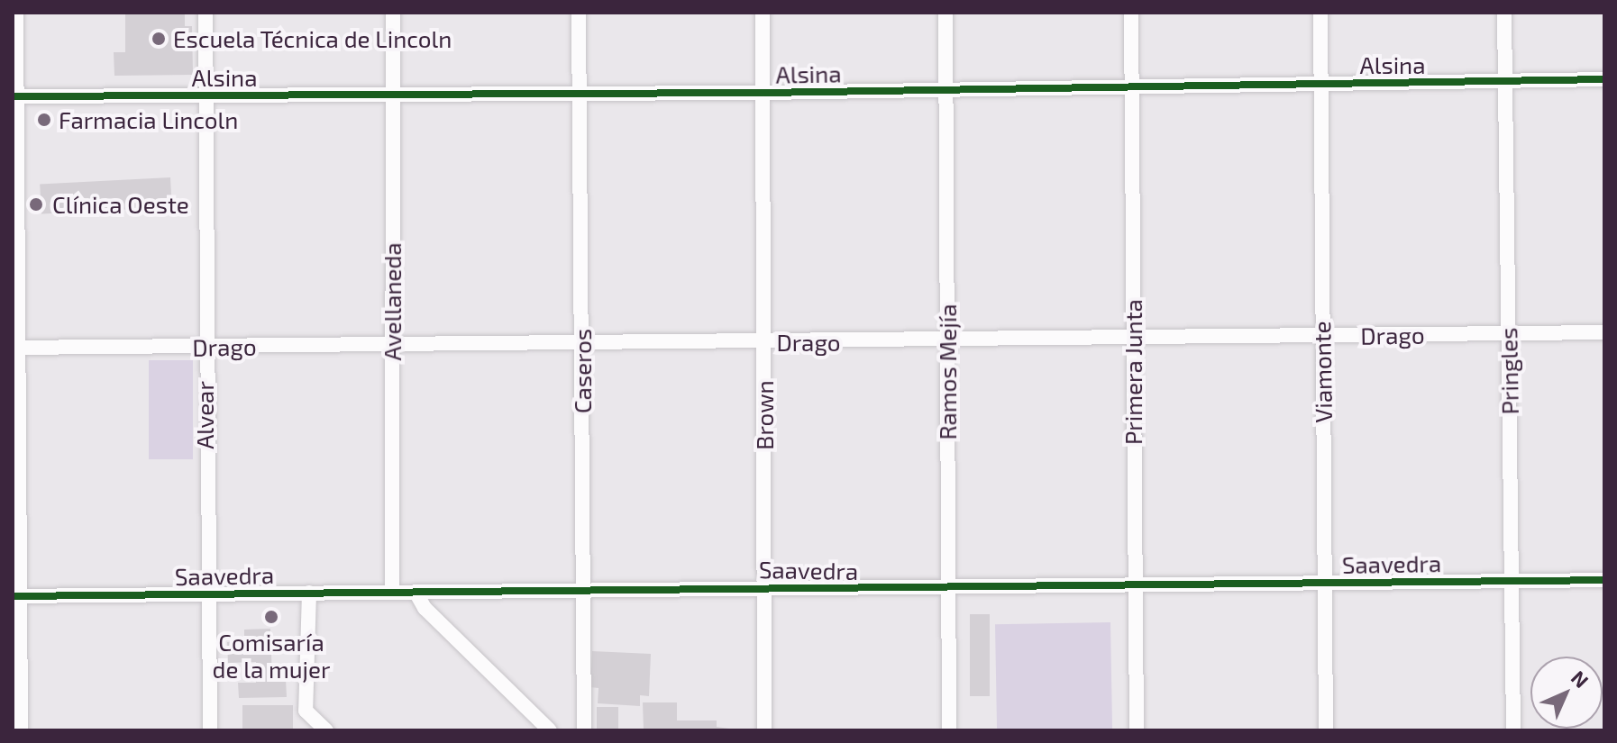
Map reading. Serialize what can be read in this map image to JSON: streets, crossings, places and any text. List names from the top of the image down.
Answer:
{
  "streets": {
    "street": [
      "Alsina",
      "Avellaneda",
      "Drago",
      "Caseros",
      "Pringles",
      "Ramos Mejía",
      "Primera Junta",
      "Viamonte",
      "Alvear",
      "Brown",
      "Saavedra"
    ]
  },
  "crossings": [
    ["Alsina", "Avellaneda"],
    ["Alsina", "Caseros"],
    ["Alsina", "Pringles"],
    ["Alsina", "Ramos Mejía"],
    ["Alsina", "Primera Junta"],
    ["Alsina", "Viamonte"],
    ["Alsina", "Alvear"],
    ["Alsina", "Brown"],
    ["Avellaneda", "Drago"],
    ["Avellaneda", "Saavedra"],
    ["Drago", "Caseros"],
    ["Drago", "Pringles"],
    ["Drago", "Ramos Mejía"],
    ["Drago", "Primera Junta"],
    ["Drago", "Viamonte"],
    ["Drago", "Alvear"],
    ["Drago", "Brown"],
    ["Caseros", "Saavedra"],
    ["Pringles", "Saavedra"],
    ["Ramos Mejía", "Saavedra"],
    ["Primera Junta", "Saavedra"],
    ["Viamonte", "Saavedra"],
    ["Alvear", "Saavedra"],
    ["Brown", "Saavedra"]
  ],
  "places": [
    "Escuela Técnica de Lincoln",
    "Farmacia Lincoln",
    "Clínica Oeste",
    "Comisaría de la mujer"
  ],
  "north": "top right"
}
